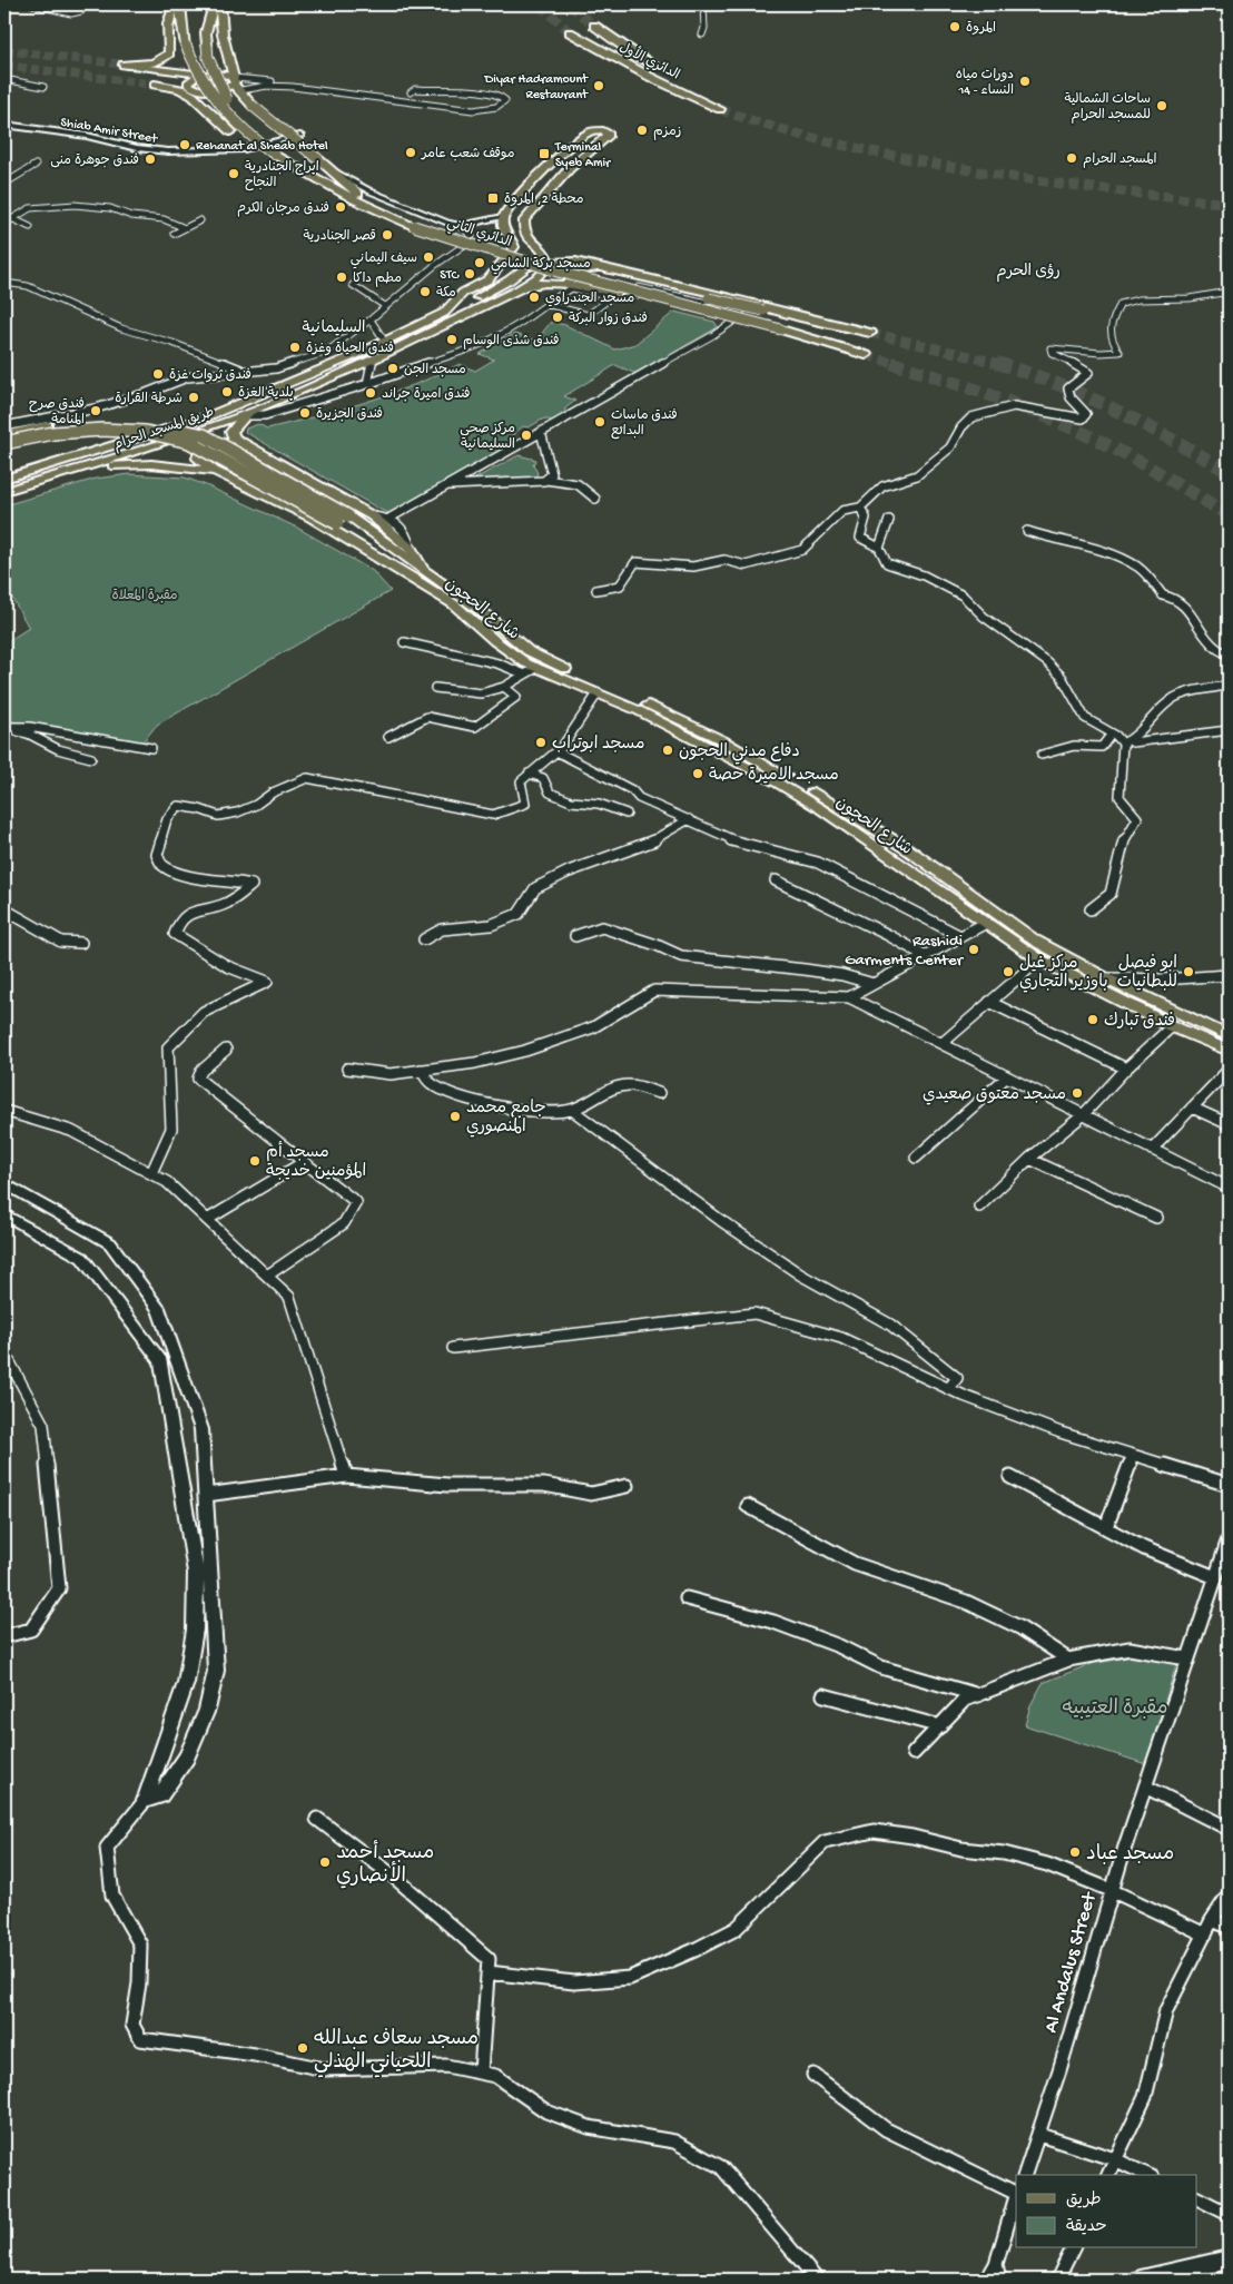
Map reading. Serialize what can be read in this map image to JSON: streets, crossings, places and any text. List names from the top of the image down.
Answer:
{
  "streets": {
    "highway": ["الدائري الأول", "الدائري الثاني"],
    "main road": ["طريق المسجد الحرام", "شارع الحجون"],
    "street": ["Shiab Amir Street", "Al Andalus Street"]
  },
  "districts": ["رؤى الحرم", "السليمانية"],
  "parks": ["مقبرة المعلاة", "مقبرة العتيبيه"],
  "places": {
    "other": [
      "المروة",
      "دورات مياه النساء - 14",
      "Diyar Hadramount Restaurant",
      "ساحات الشمالية للمسجد الحرام",
      "زمزم",
      "Rehanat al Sheab Hotel",
      "موقف شعب عامر",
      "المسجد الحرام",
      "فندق جوهرة منى",
      "ابراج الجنادرية النجاح",
      "فندق مرجان الكرم",
      "قصر الجنادرية",
      "سيف اليماني",
      "مسجد بركة الشامي",
      "STC",
      "مطم داكا",
      "مكة",
      "مسجد الجندراوي",
      "فندق زوار البركة",
      "فندق شذى الوسام",
      "فندق الحياة وغزة",
      "مسجد الجن",
      "فندق ثروات غزة",
      "بلدية الغزة",
      "فندق اميرة جراند",
      "شرطة القرارة",
      "فندق صرح المنامة",
      "فندق الجزيرة",
      "فندق ماسات البدائع",
      "مركز صحي السليمانية",
      "مسجد ابوتراب",
      "دفاع مدني الحجون",
      "مسجد الاميرة حصة",
      "Rashidi Garments Center",
      "مركز غيل باوزير التجاري",
      "ابو فيصل للبطانيات",
      "فندق تبارك",
      "مسجد معتوق صعيدي",
      "جامع محمد المنصوري",
      "مسجد أم المؤمنين خديجة",
      "مسجد عباد",
      "مسجد أحمد الأنصاري",
      "مسجد سعاف عبدالله اللحياني الهذلي"
    ],
    "transit": ["Terminal Syeb Amir", "محطة 2, المروة"]
  },
  "legend": ["طريق", "حديقة"]
}
